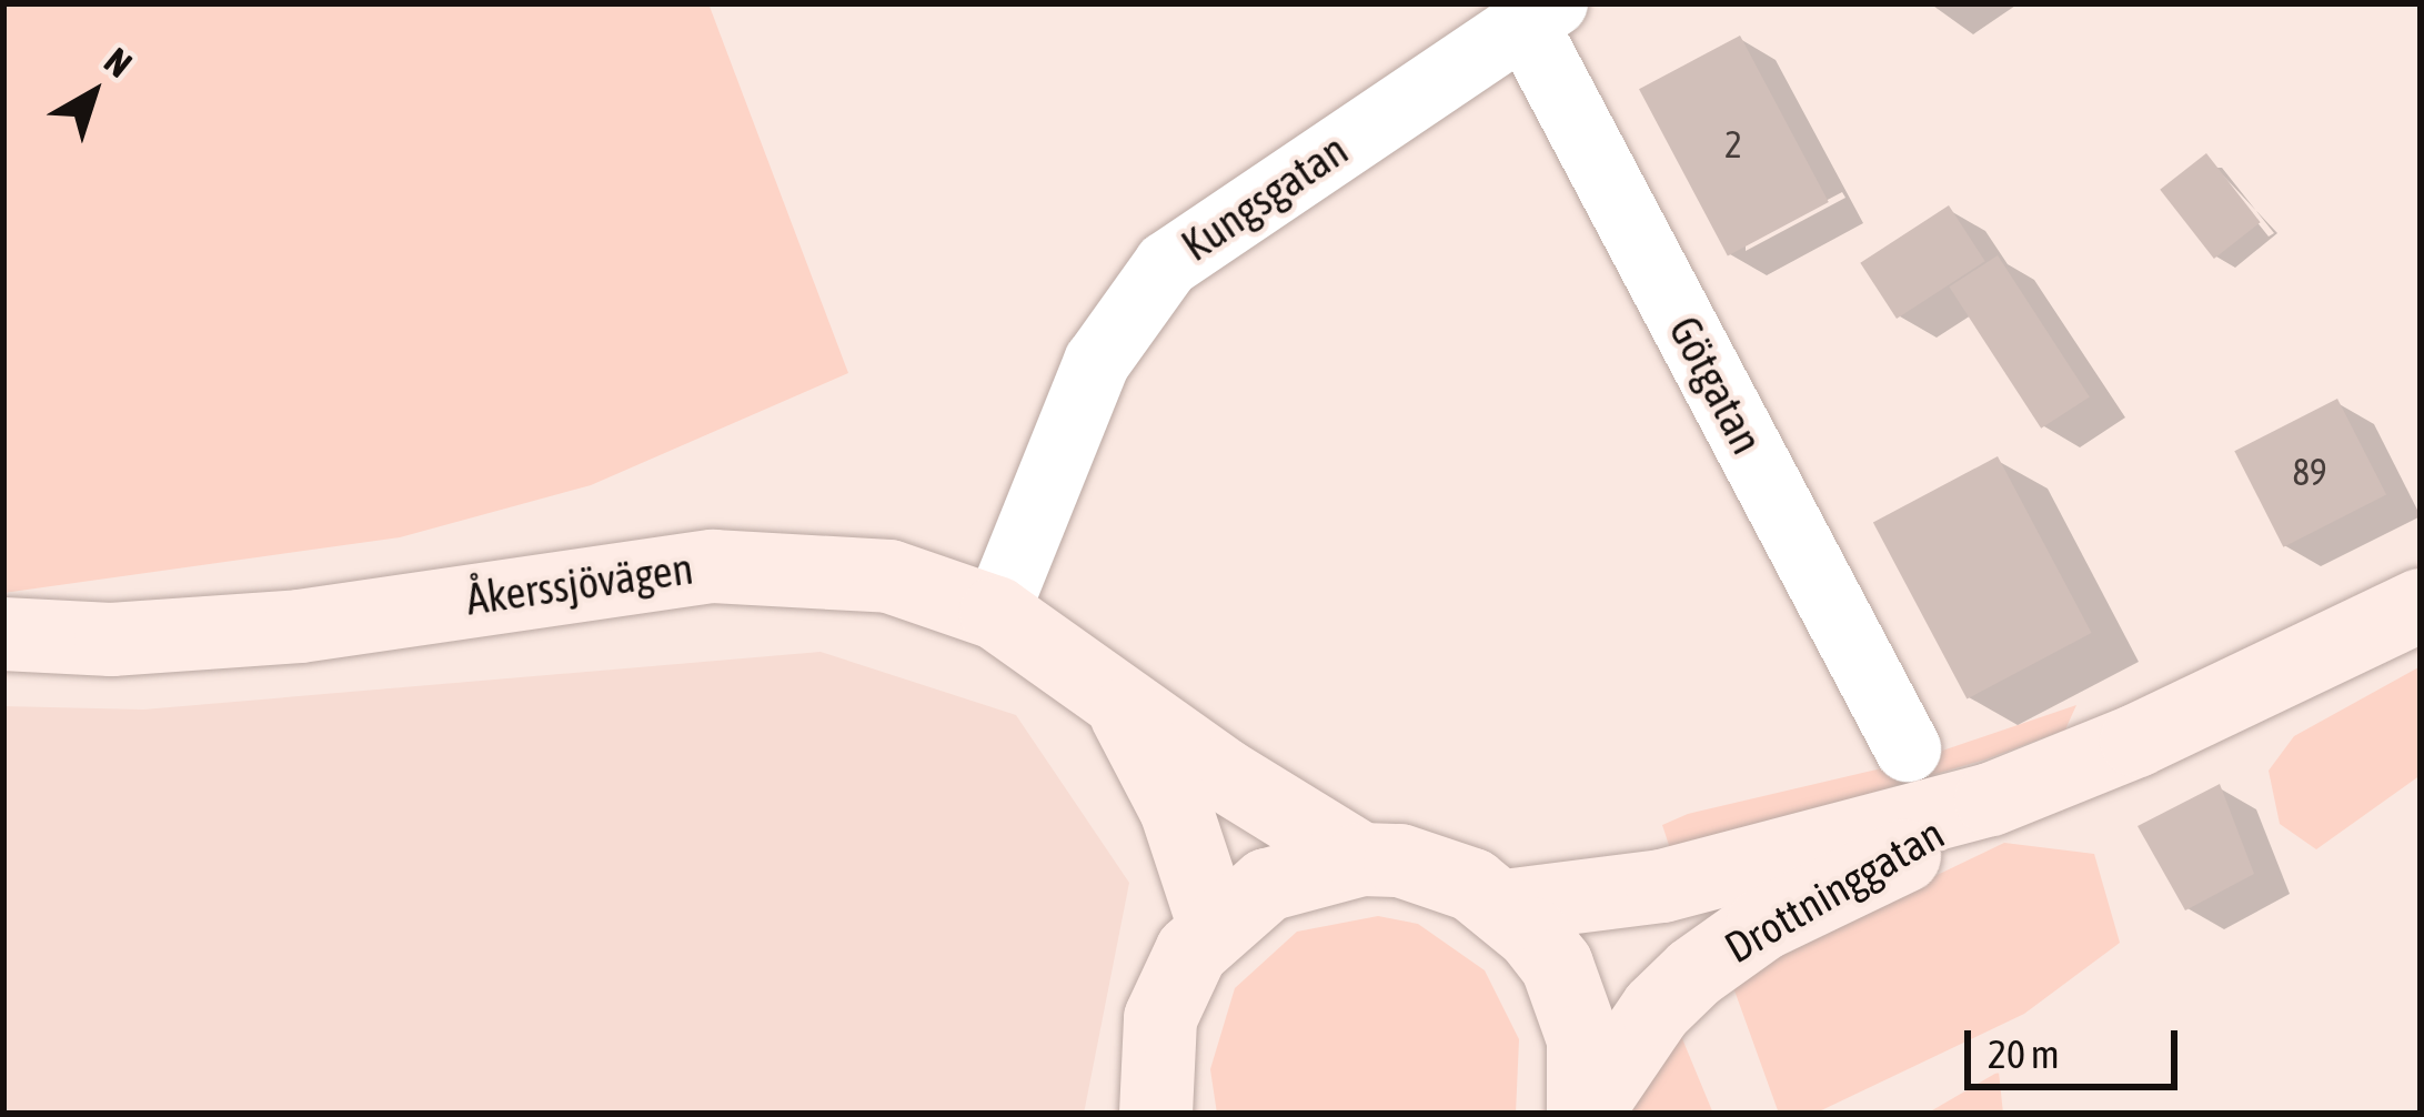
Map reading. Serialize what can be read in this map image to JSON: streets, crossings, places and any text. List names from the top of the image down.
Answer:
{
  "streets": {
    "street": [
      "Kungsgatan",
      "Götgatan",
      "Åkerssjövägen",
      "Drottninggatan"
    ]
  },
  "crossings": [
    ["Kungsgatan", "Götgatan"],
    ["Kungsgatan", "Åkerssjövägen"]
  ],
  "house_numbers": ["2", "89"],
  "scale_bar": "20 m",
  "north": "top right"
}
